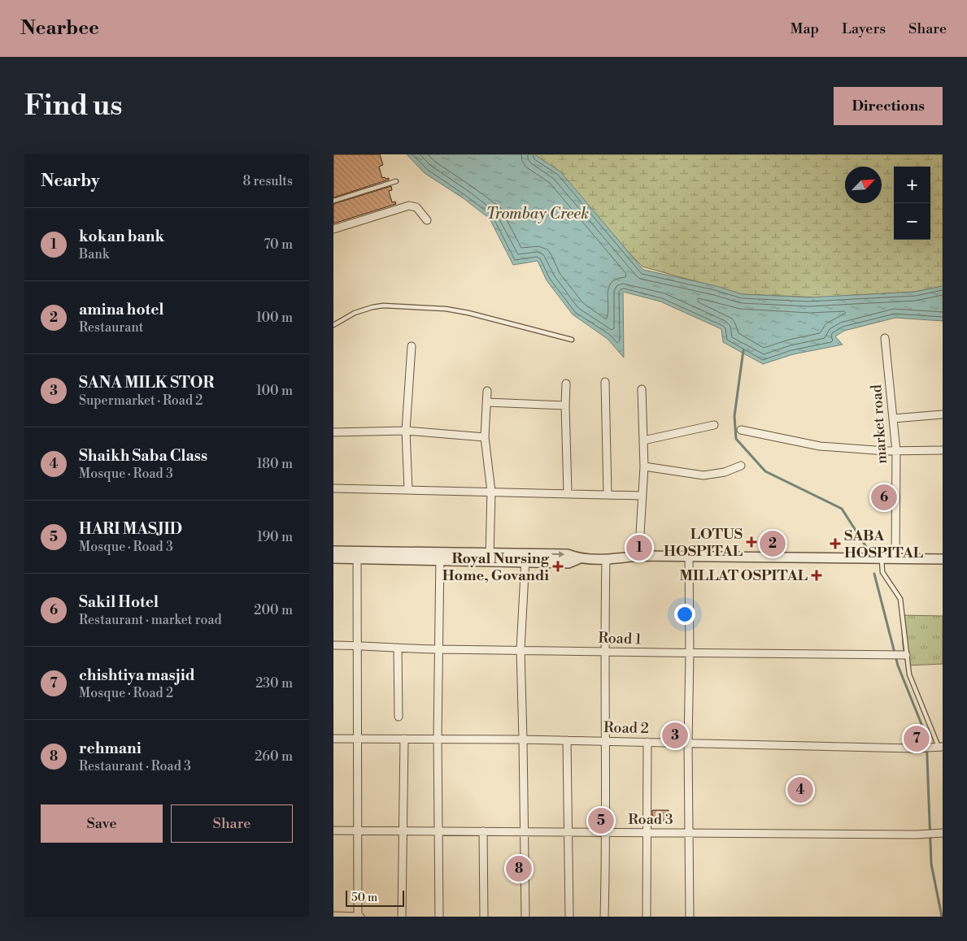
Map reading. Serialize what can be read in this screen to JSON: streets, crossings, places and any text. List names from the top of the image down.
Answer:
{
  "streets": {
    "street": [
      "market road",
      "Road 1",
      "Road 2",
      "Road 3"
    ]
  },
  "water": ["Trombay Creek"],
  "places": {
    "health": [
      "LOTUS HOSPITAL",
      "SABA HOSPITAL",
      "Royal Nursing Home, Govandi",
      "MILLAT OSPITAL"
    ]
  },
  "scale_bar": "50 m",
  "north": "top right",
  "page": {
    "header": "Nearbee",
    "nav": ["Map", "Layers", "Share"],
    "buttons": [
      "Directions",
      ["Save", "Share"]
    ],
    "title": "Find us",
    "heading": ["Nearby", "8 results"],
    "map_buttons": ["+", "−"],
    "list": [
      {
        "mark": "1",
        "name": "kokan bank",
        "note": "Bank",
        "value": "70 m"
      },
      {
        "mark": "2",
        "name": "amina hotel",
        "note": "Restaurant",
        "value": "100 m"
      },
      {
        "mark": "3",
        "name": "SANA MILK STOR",
        "note": "Supermarket · Road 2",
        "value": "100 m"
      },
      {
        "mark": "4",
        "name": "Shaikh Saba Class",
        "note": "Mosque · Road 3",
        "value": "180 m"
      },
      {
        "mark": "5",
        "name": "HARI MASJID",
        "note": "Mosque · Road 3",
        "value": "190 m"
      },
      {
        "mark": "6",
        "name": "Sakil Hotel",
        "note": "Restaurant · market road",
        "value": "200 m"
      },
      {
        "mark": "7",
        "name": "chishtiya masjid",
        "note": "Mosque · Road 2",
        "value": "230 m"
      },
      {
        "mark": "8",
        "name": "rehmani",
        "note": "Restaurant · Road 3",
        "value": "260 m"
      }
    ],
    "pins": [
      "6",
      "2",
      "1",
      "3",
      "7",
      "4",
      "5",
      "8"
    ],
    "scale": "50 m"
  }
}
